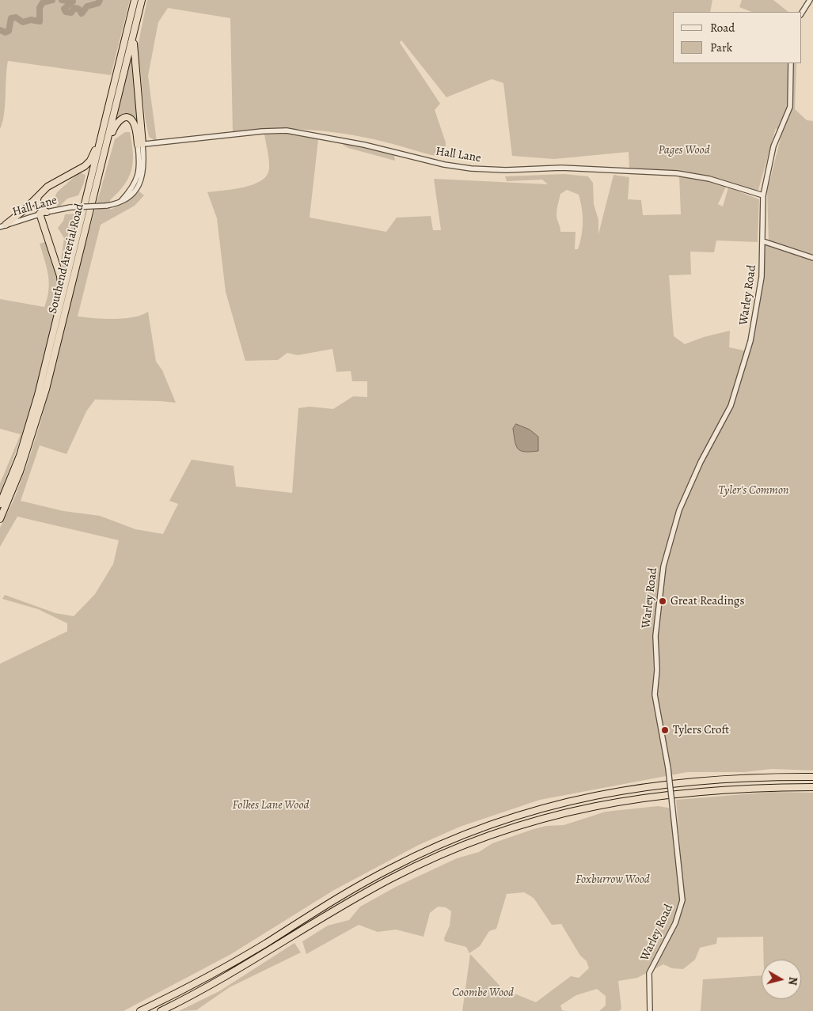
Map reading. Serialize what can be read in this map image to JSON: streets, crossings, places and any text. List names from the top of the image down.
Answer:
{
  "streets": {
    "highway": ["Southend Arterial Road"],
    "street": ["Hall Lane", "Warley Road"]
  },
  "crossings": [
    ["Hall Lane", "Warley Road"]
  ],
  "parks": [
    "Pages Wood",
    "Tyler's Common",
    "Folkes Lane Wood",
    "Foxburrow Wood",
    "Coombe Wood"
  ],
  "places": ["Great Readings", "Tylers Croft"],
  "legend": ["Road", "Park"],
  "north": "right"
}
